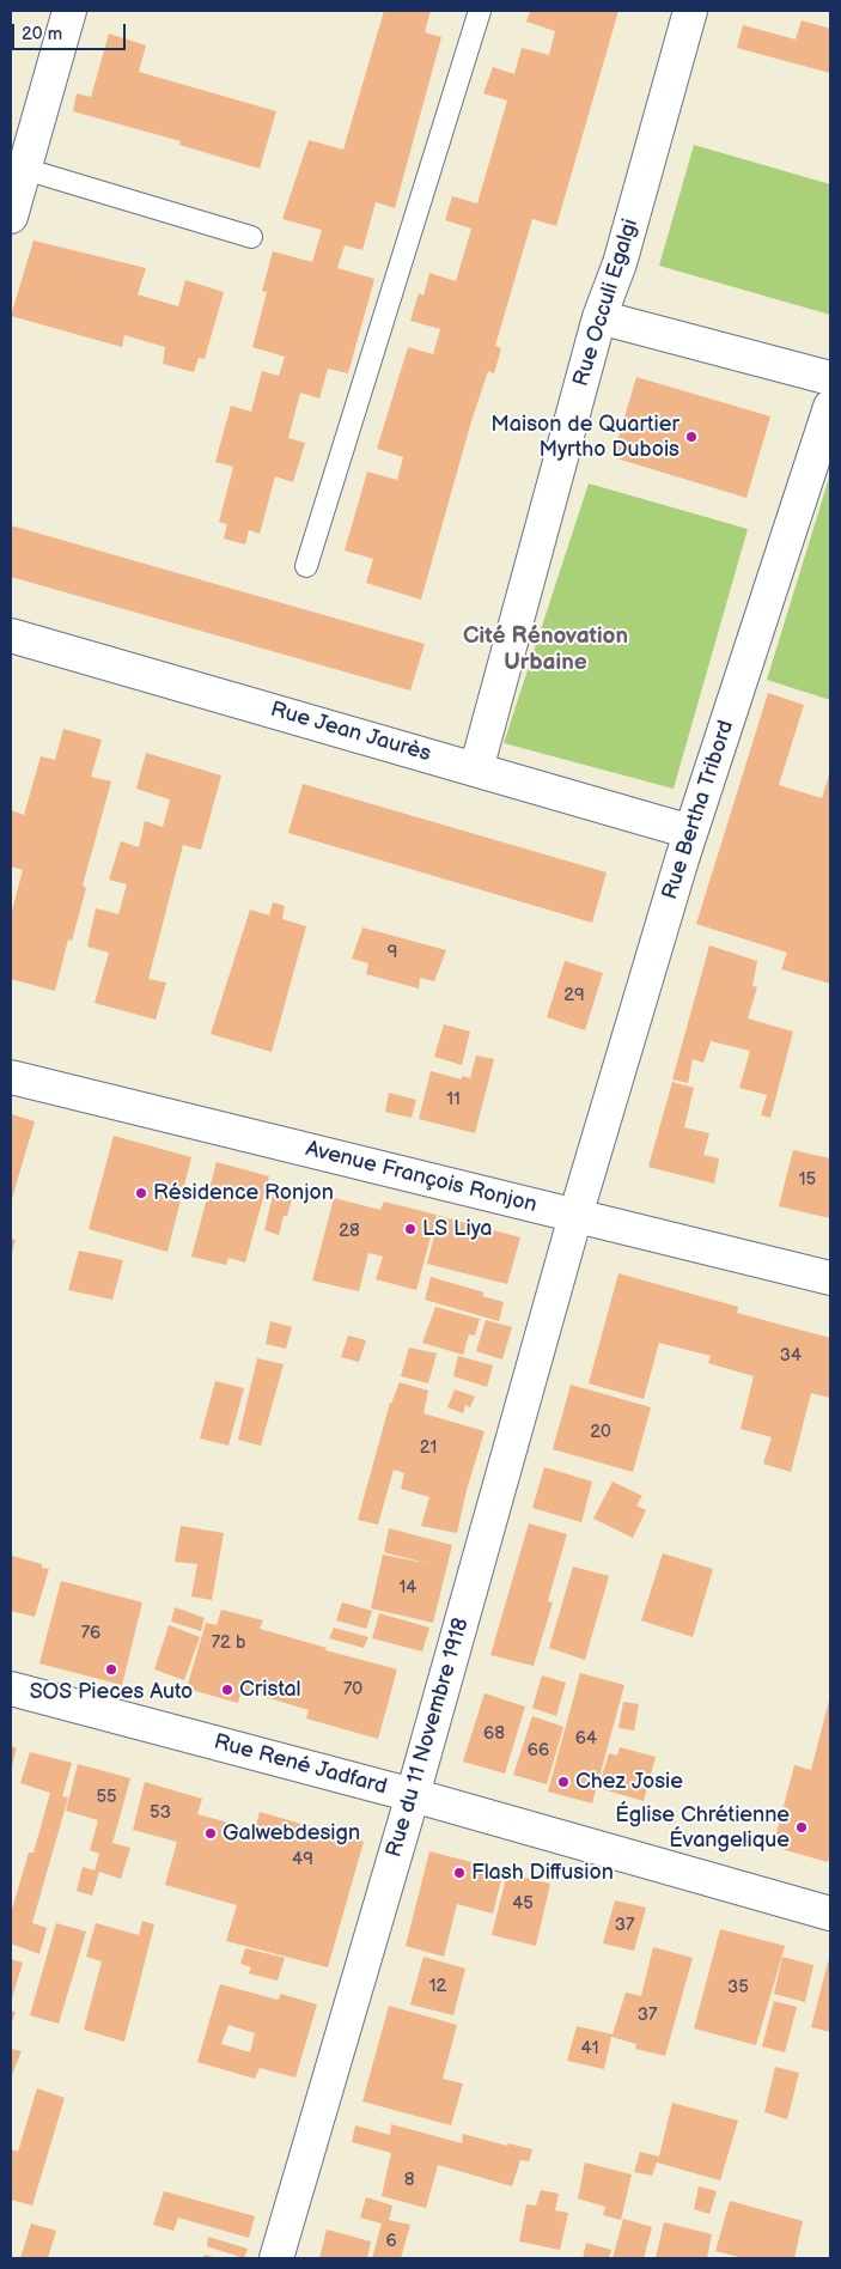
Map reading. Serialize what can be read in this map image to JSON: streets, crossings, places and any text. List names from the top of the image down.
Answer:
{
  "streets": {
    "street": [
      "Rue Occuli Egalgi",
      "Rue Jean Jaurès",
      "Rue Bertha Tribord",
      "Avenue François Ronjon",
      "Rue du 11 Novembre 1918",
      "Rue René Jadfard"
    ]
  },
  "crossings": [
    ["Rue Occuli Egalgi", "Rue Jean Jaurès"],
    ["Rue Jean Jaurès", "Rue Bertha Tribord"],
    ["Rue Bertha Tribord", "Avenue François Ronjon"],
    ["Rue Bertha Tribord", "Rue du 11 Novembre 1918"],
    ["Avenue François Ronjon", "Rue du 11 Novembre 1918"],
    ["Rue du 11 Novembre 1918", "Rue René Jadfard"]
  ],
  "districts": ["Cité Rénovation Urbaine"],
  "places": [
    "Maison de Quartier Myrtho Dubois",
    "Résidence Ronjon",
    "LS Liya",
    "SOS Pieces Auto",
    "Cristal",
    "Chez Josie",
    "Église Chrétienne Évangelique",
    "Galwebdesign",
    "Flash Diffusion"
  ],
  "house_numbers": [
    "9",
    "29",
    "11",
    "15",
    "28",
    "34",
    "20",
    "21",
    "14",
    "76",
    "72 b",
    "70",
    "68",
    "64",
    "66",
    "55",
    "53",
    "49",
    "45",
    "37",
    "12",
    "35",
    "37",
    "41",
    "8",
    "6"
  ],
  "scale_bar": "20 m"
}
